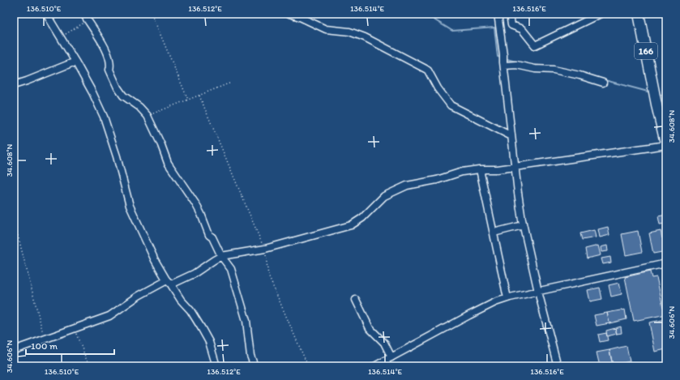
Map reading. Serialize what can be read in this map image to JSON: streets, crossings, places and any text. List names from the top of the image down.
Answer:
{
  "streets": {
    "highway": ["166"]
  },
  "scale_bar": "100 m",
  "coordinates": [
    "136.510°E",
    "136.512°E",
    "136.514°E",
    "136.516°E",
    "34.608°N",
    "34.606°N"
  ]
}
